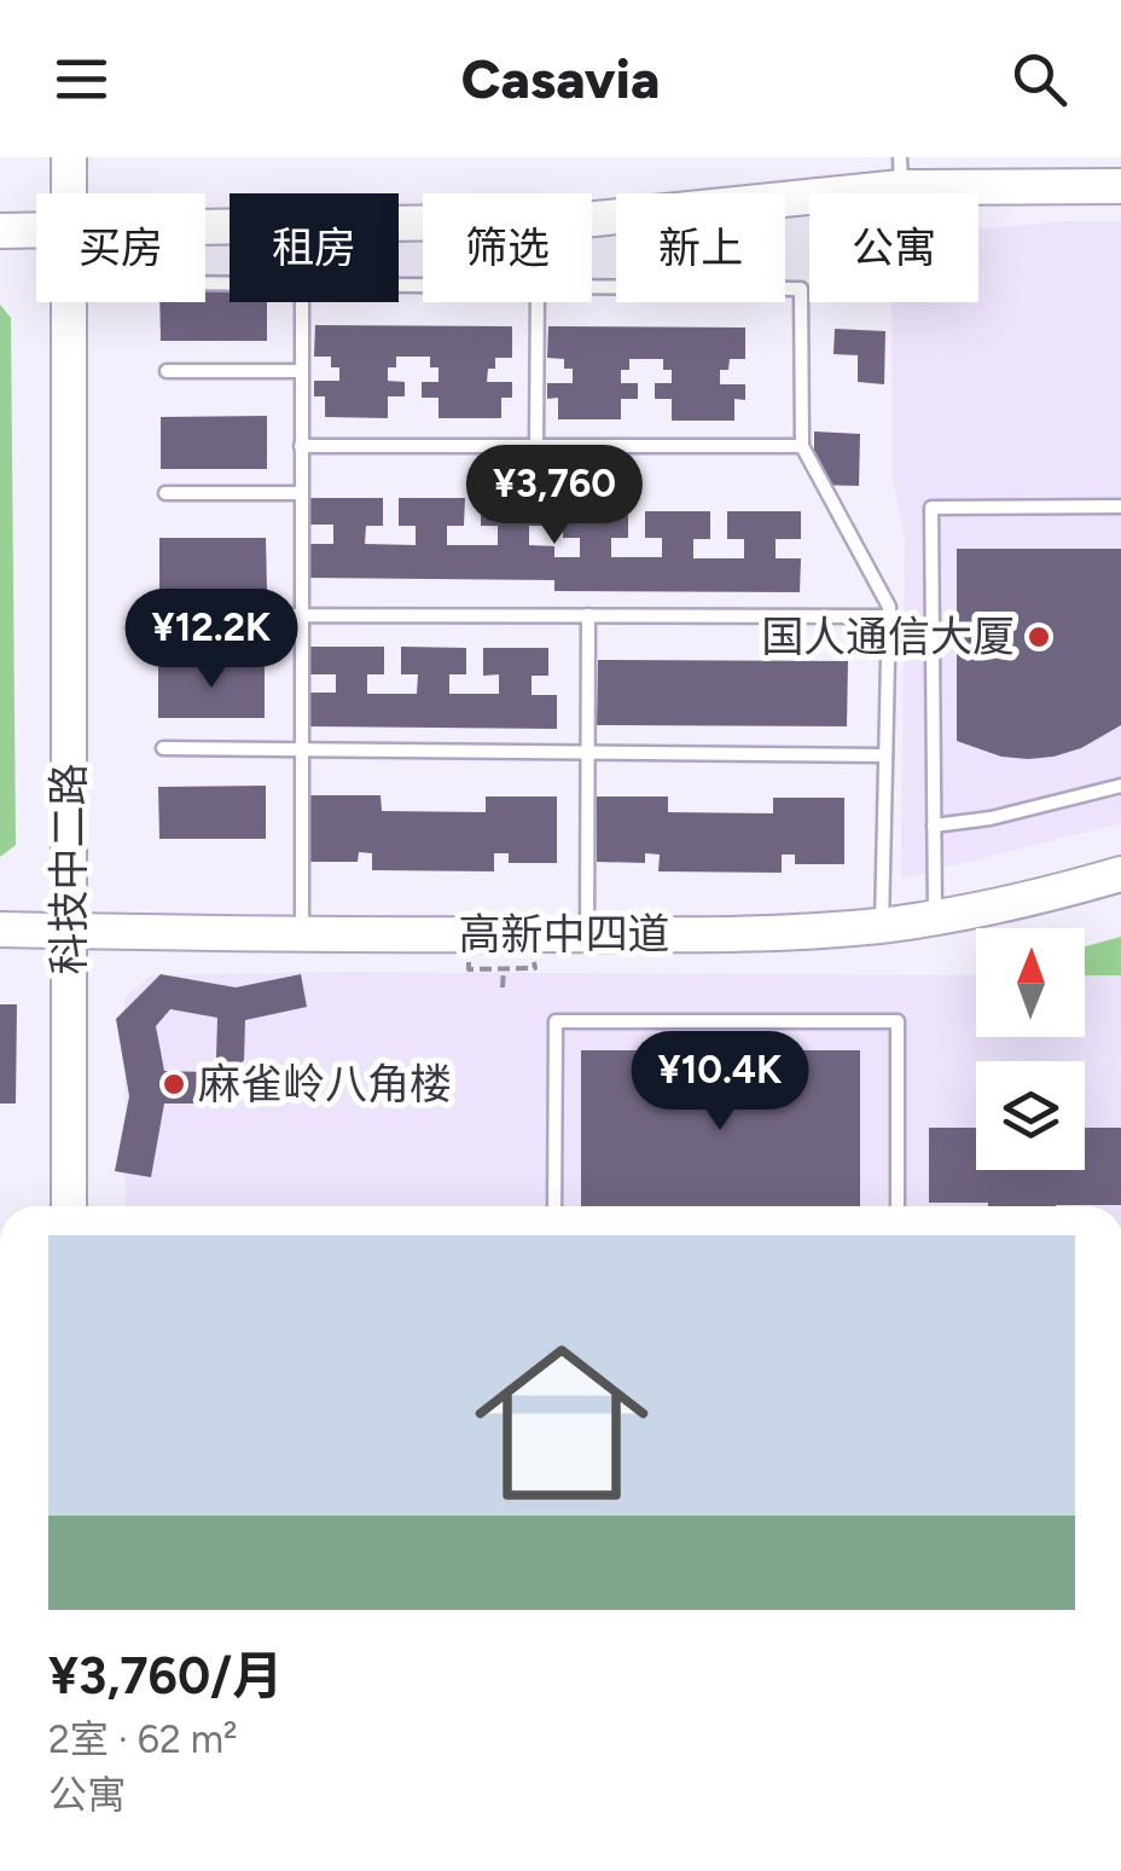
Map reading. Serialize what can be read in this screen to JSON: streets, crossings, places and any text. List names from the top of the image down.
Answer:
{
  "streets": {
    "main road": ["科技中二路", "高新中四道"]
  },
  "crossings": [
    ["科技中二路", "高新中四道"]
  ],
  "places": ["国人通信大厦", "麻雀岭八角楼"],
  "north": "top",
  "page": {
    "header": "Casavia",
    "chip": [
      "买房",
      "租房",
      "筛选",
      "新上",
      "公寓"
    ],
    "price": ["¥3,760", "¥12.2K", "¥10.4K"],
    "list": [
      {
        "name": "¥3,760/月",
        "note": "2室 · 62 m² · 公寓"
      }
    ]
  }
}
